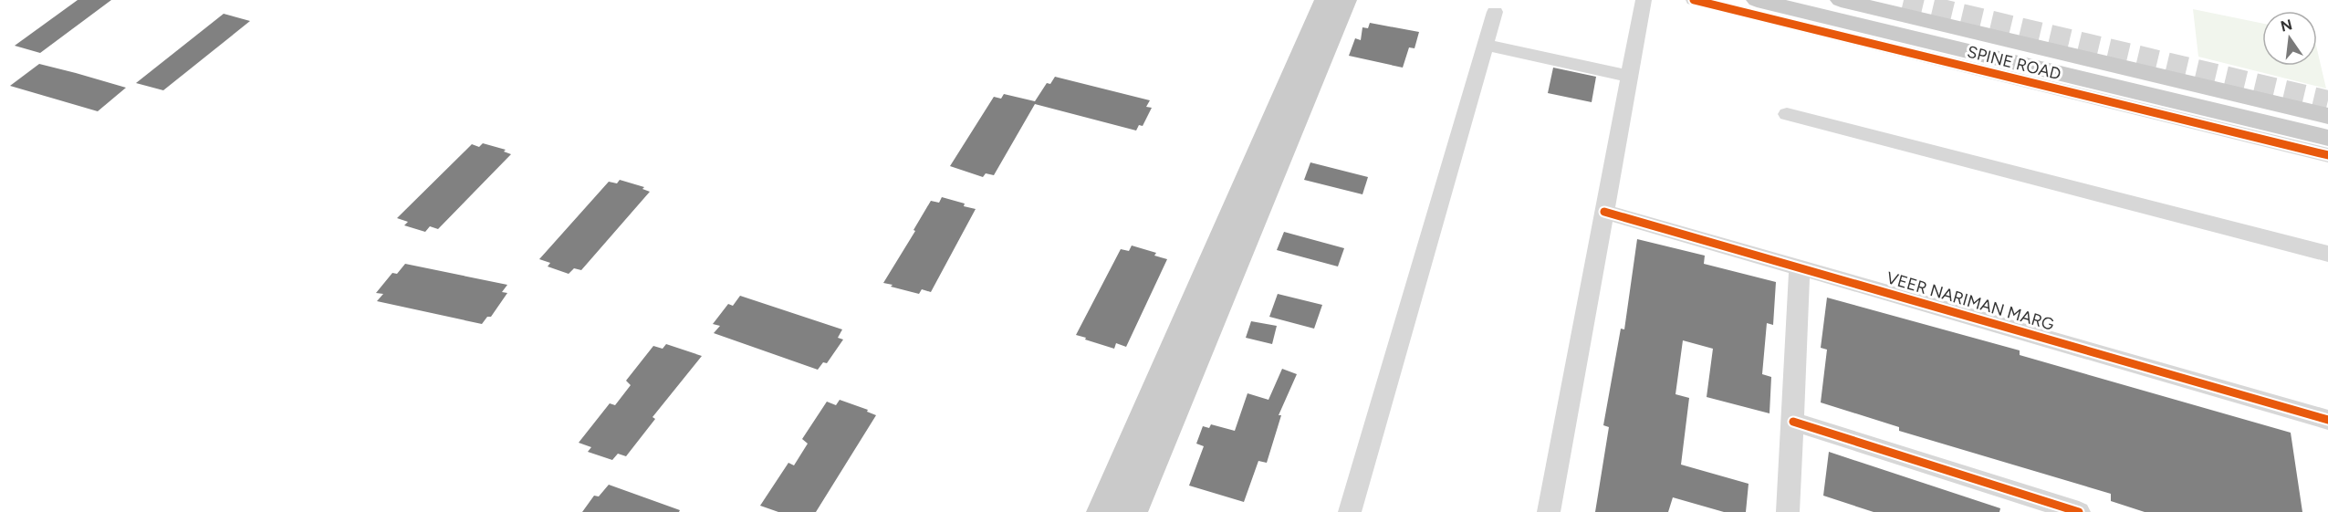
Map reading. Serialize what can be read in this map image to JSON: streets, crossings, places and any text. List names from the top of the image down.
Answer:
{
  "streets": {
    "main road": ["SPINE ROAD"],
    "street": ["VEER NARIMAN MARG"]
  },
  "north": "top"
}
